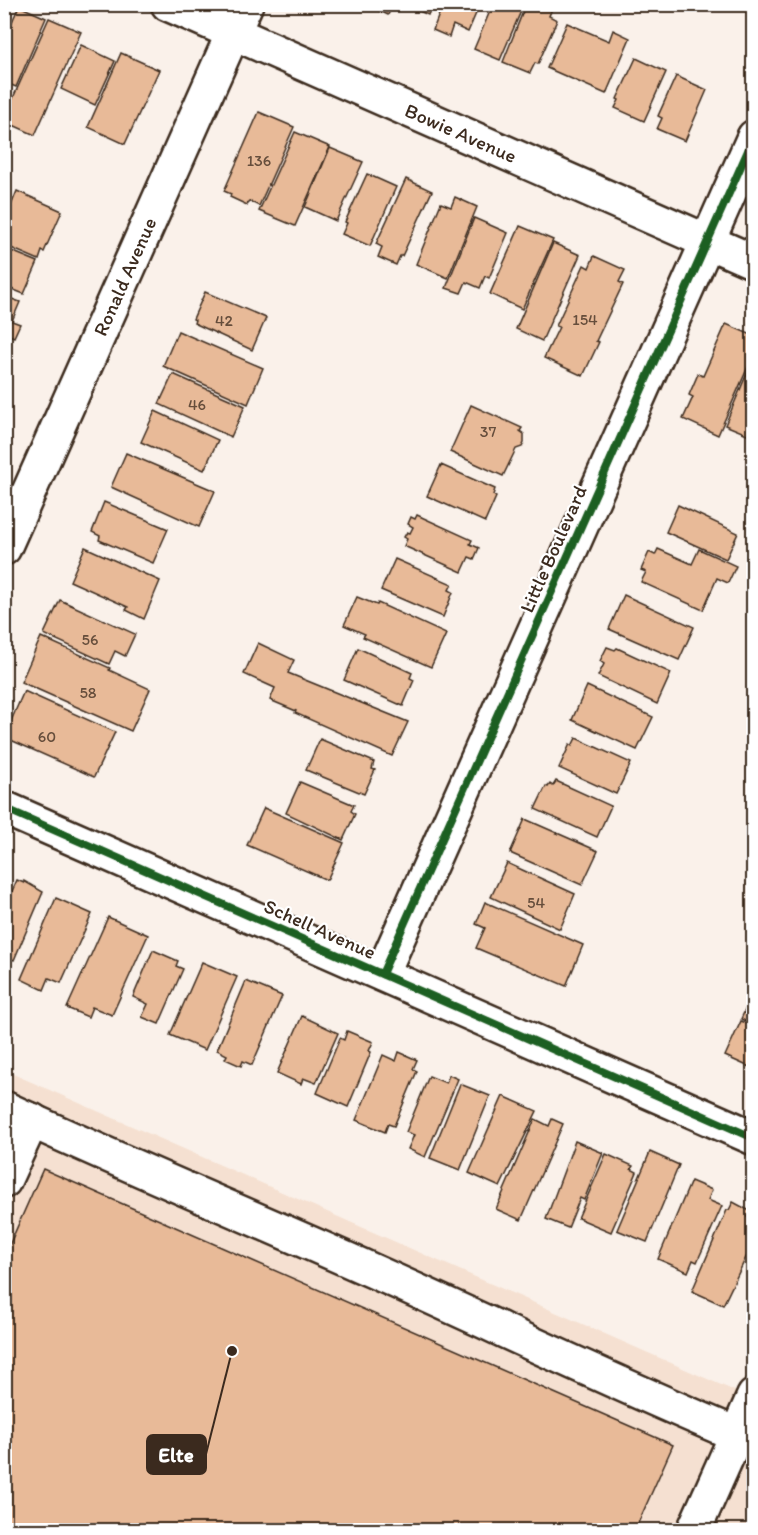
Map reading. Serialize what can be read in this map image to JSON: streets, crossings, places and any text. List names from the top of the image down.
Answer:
{
  "streets": {
    "street": [
      "Bowie Avenue",
      "Ronald Avenue",
      "Little Boulevard",
      "Schell Avenue"
    ]
  },
  "crossings": [
    ["Bowie Avenue", "Ronald Avenue"],
    ["Bowie Avenue", "Little Boulevard"],
    ["Little Boulevard", "Schell Avenue"]
  ],
  "places": ["Elte"],
  "house_numbers": [
    "136",
    "154",
    "42",
    "46",
    "37",
    "56",
    "58",
    "60",
    "54"
  ]
}
